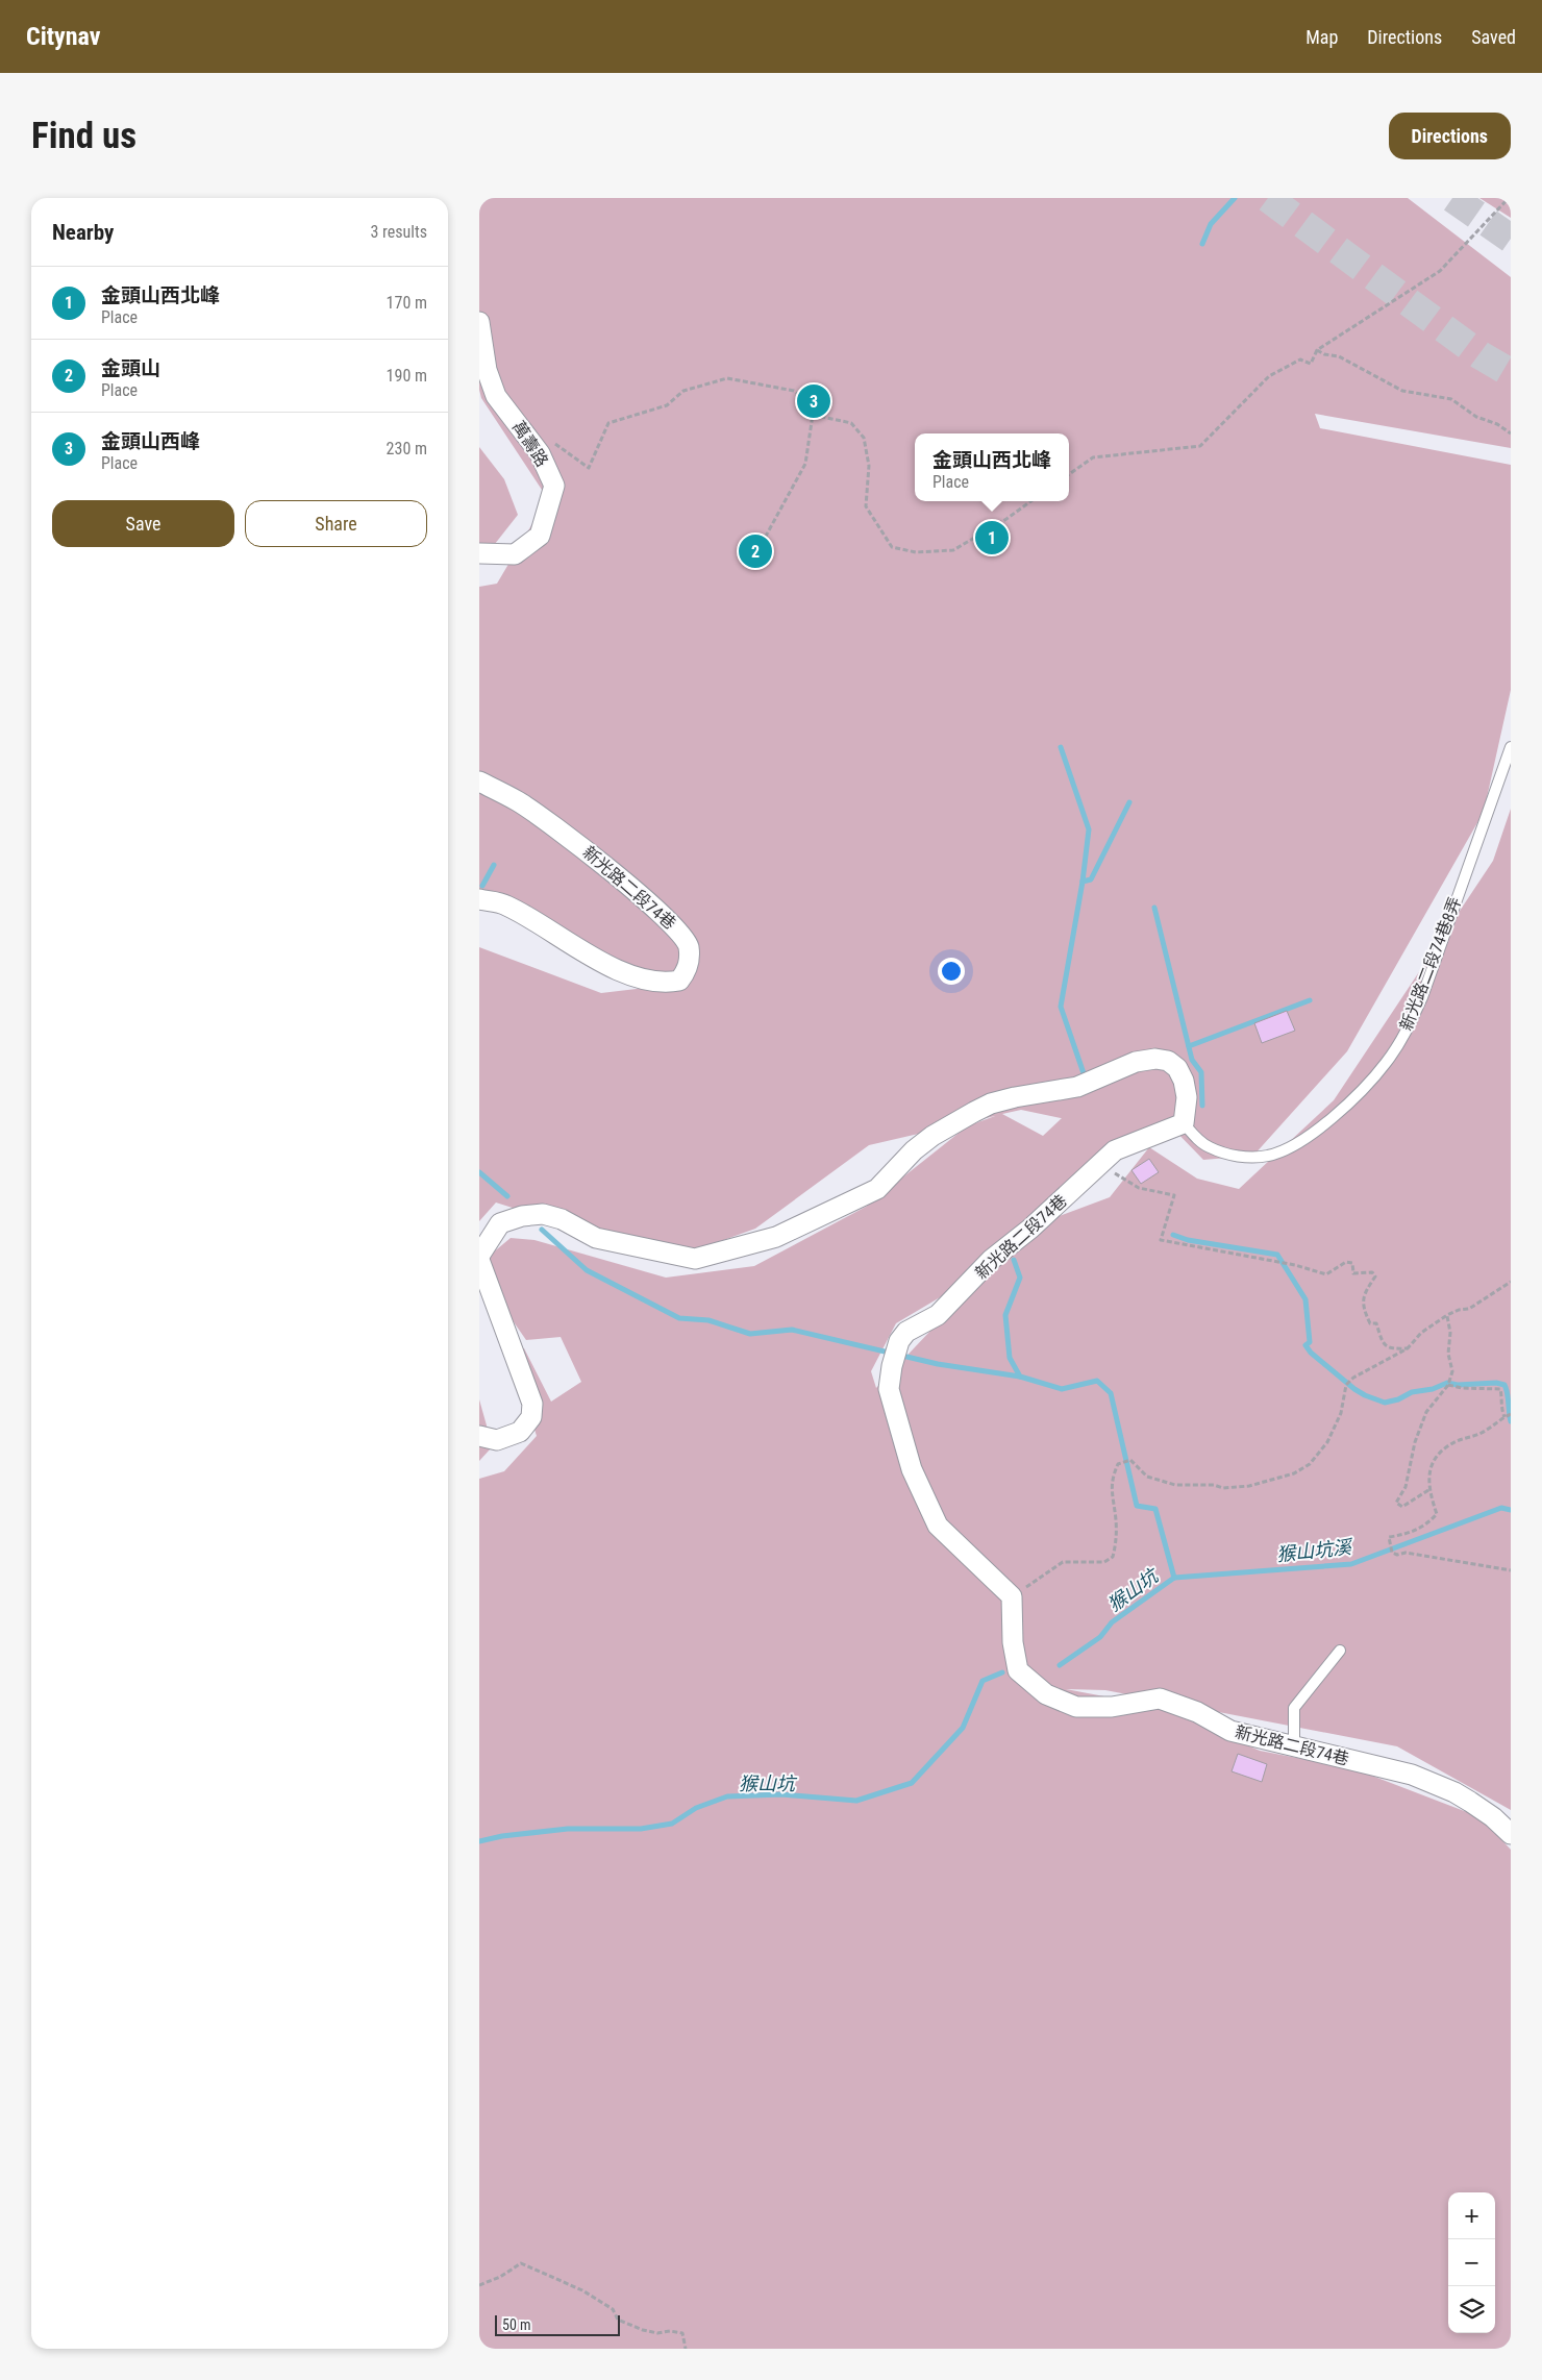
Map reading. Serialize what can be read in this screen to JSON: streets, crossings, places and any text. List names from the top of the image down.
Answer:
{
  "streets": {
    "street": ["萬壽路", "新光路二段74巷"],
    "lane": ["新光路二段74巷8弄"]
  },
  "crossings": [
    ["新光路二段74巷", "新光路二段74巷8弄"]
  ],
  "water": ["猴山坑溪", "猴山坑"],
  "scale_bar": "50 m",
  "page": {
    "header": "Citynav",
    "nav": ["Map", "Directions", "Saved"],
    "buttons": [
      "Directions",
      ["Save", "Share"]
    ],
    "title": "Find us",
    "heading": ["Nearby", "3 results"],
    "list": [
      {
        "mark": "1",
        "name": "金頭山西北峰",
        "note": "Place",
        "value": "170 m"
      },
      {
        "mark": "2",
        "name": "金頭山",
        "note": "Place",
        "value": "190 m"
      },
      {
        "mark": "3",
        "name": "金頭山西峰",
        "note": "Place",
        "value": "230 m"
      }
    ],
    "pins": ["3", "1", "2"],
    "popup": ["金頭山西北峰", "Place"],
    "map_buttons": ["+", "−"],
    "scale": "50 m"
  }
}
